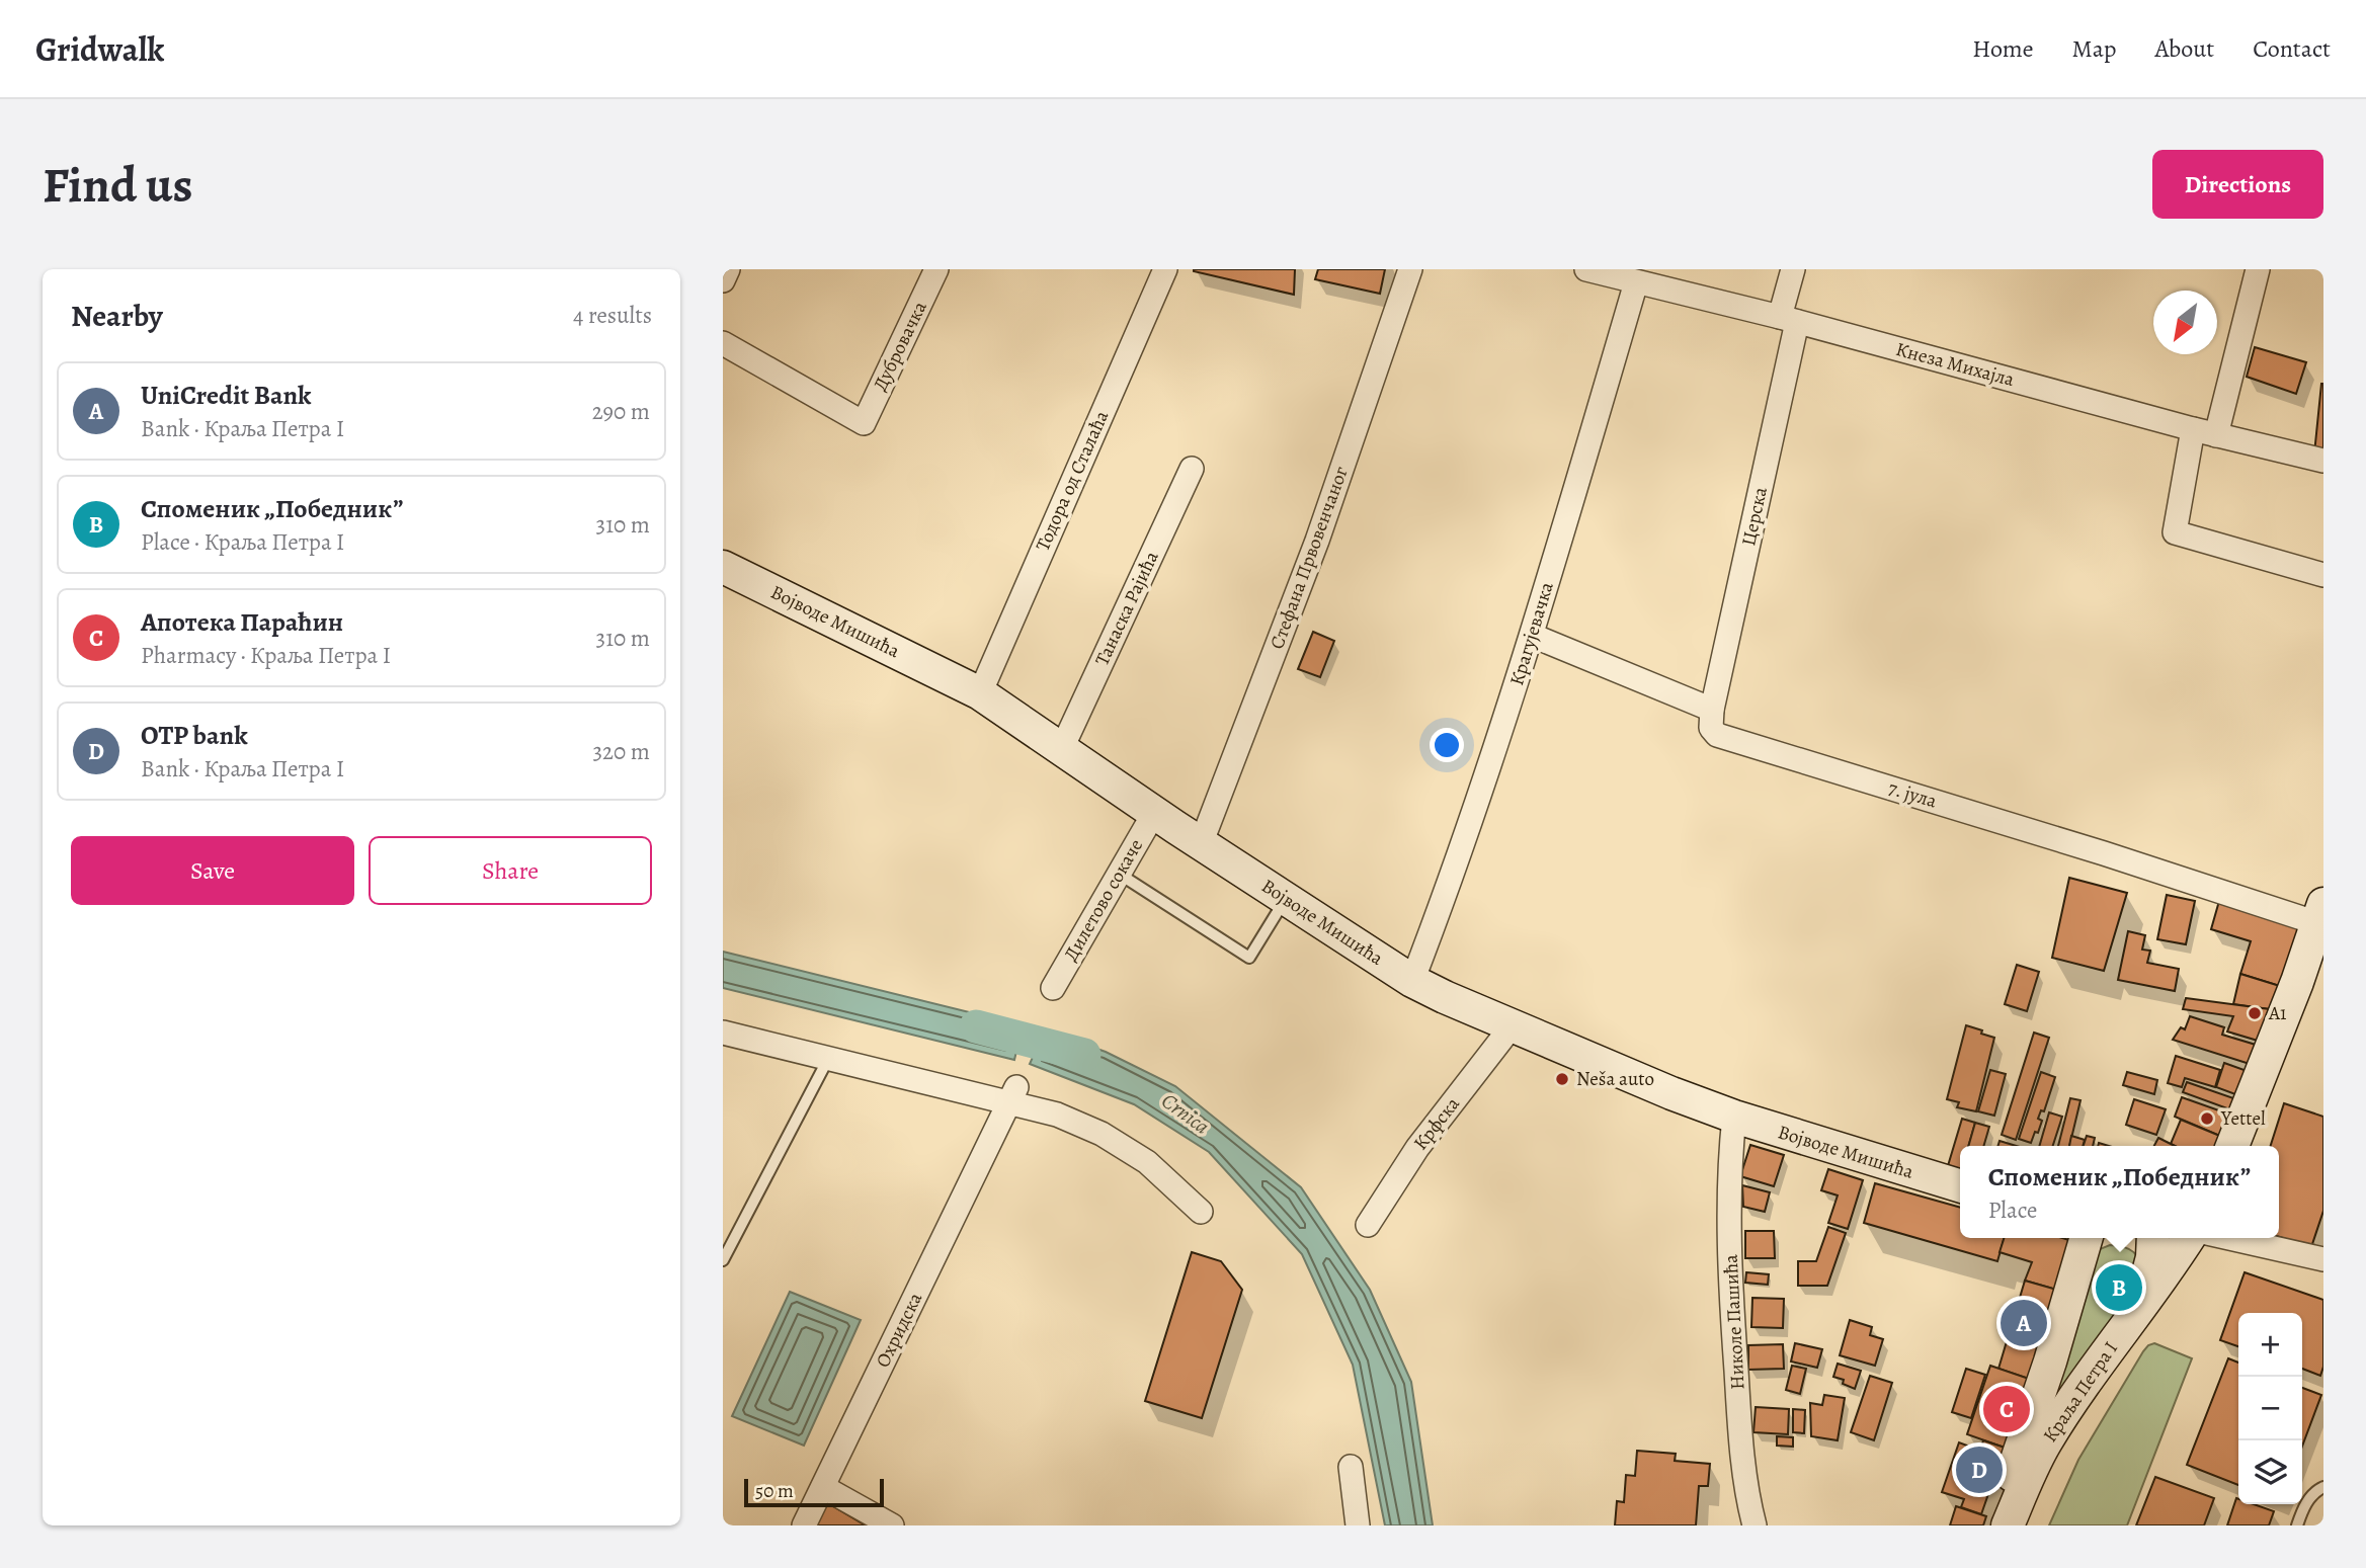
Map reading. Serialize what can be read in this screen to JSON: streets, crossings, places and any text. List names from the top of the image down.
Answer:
{
  "streets": {
    "main road": ["Војводе Мишића", "Краља Петра I"],
    "street": [
      "Дубровачка",
      "Кнеза Михајла",
      "Тодора од Сталаћа",
      "Церска",
      "Стефана Првовенчаног",
      "Танаска Рајића",
      "Крагујевачка",
      "7. јула",
      "Дилетово сокаче",
      "Крфска",
      "Николе Пашића",
      "Охридска"
    ]
  },
  "crossings": [
    ["Кнеза Михајла", "Церска"],
    ["Кнеза Михајла", "Крагујевачка"],
    ["Тодора од Сталаћа", "Војводе Мишића"],
    ["Церска", "7. јула"],
    ["Стефана Првовенчаног", "Војводе Мишића"],
    ["Танаска Рајића", "Војводе Мишића"],
    ["Војводе Мишића", "Крагујевачка"],
    ["Војводе Мишића", "Дилетово сокаче"],
    ["Војводе Мишића", "Крфска"],
    ["Војводе Мишића", "Николе Пашића"]
  ],
  "water": ["Crnica"],
  "places": ["A1", "Neša auto", "Yettel"],
  "scale_bar": "50 m",
  "north": "bottom left",
  "page": {
    "header": "Gridwalk",
    "nav": [
      "Home",
      "Map",
      "About",
      "Contact"
    ],
    "buttons": [
      "Directions",
      ["Save", "Share"]
    ],
    "title": "Find us",
    "heading": ["Nearby", "4 results"],
    "list": [
      {
        "mark": "A",
        "name": "UniCredit Bank",
        "note": "Bank · Краља Петра I",
        "value": "290 m"
      },
      {
        "mark": "B",
        "name": "Споменик „Победник”",
        "note": "Place · Краља Петра I",
        "value": "310 m"
      },
      {
        "mark": "C",
        "name": "Апотека Параћин",
        "note": "Pharmacy · Краља Петра I",
        "value": "310 m"
      },
      {
        "mark": "D",
        "name": "OTP bank",
        "note": "Bank · Краља Петра I",
        "value": "320 m"
      }
    ],
    "popup": ["Споменик „Победник”", "Place"],
    "pins": [
      "B",
      "A",
      "C",
      "D"
    ],
    "map_buttons": ["+", "−"],
    "scale": "50 m"
  }
}
